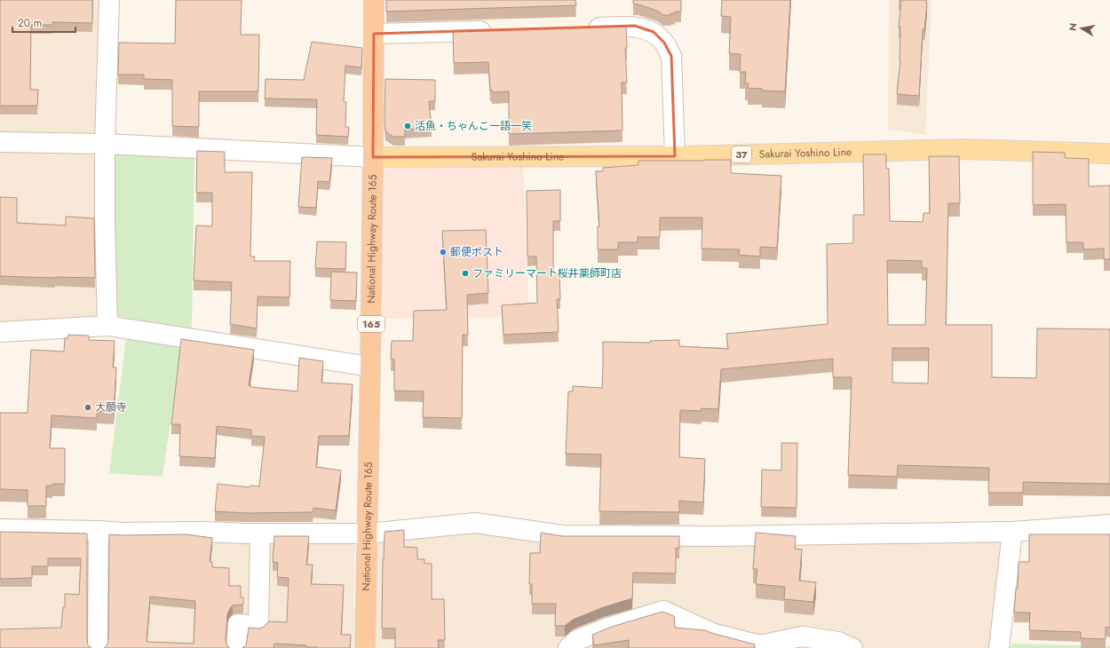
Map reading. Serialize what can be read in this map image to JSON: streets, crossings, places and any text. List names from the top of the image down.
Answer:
{
  "streets": {
    "highway": ["National Highway Route 165", "165"],
    "main road": ["Sakurai Yoshino Line", "37"]
  },
  "crossings": [
    ["Sakurai Yoshino Line", "National Highway Route 165"]
  ],
  "places": [
    "活魚・ちゃんこ一語一笑",
    "郵便ポスト",
    "ファミリーマート桜井薬師町店",
    "大願寺"
  ],
  "scale_bar": "20 m",
  "north": "left"
}
